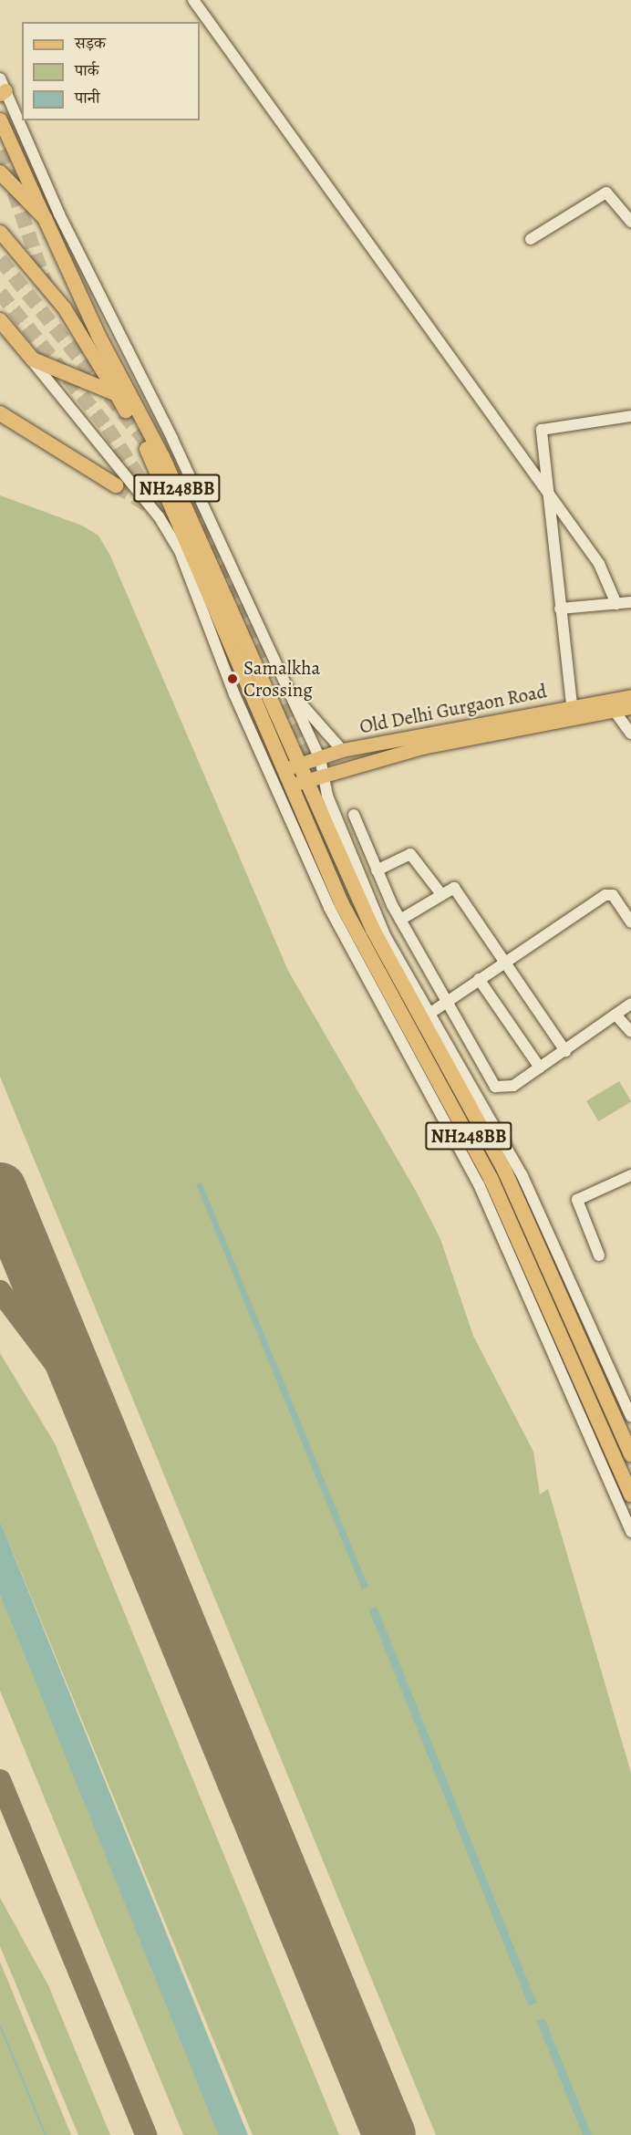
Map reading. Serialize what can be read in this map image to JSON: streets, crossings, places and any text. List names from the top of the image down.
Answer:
{
  "streets": {
    "highway": ["NH248BB"],
    "main road": ["Old Delhi Gurgaon Road"]
  },
  "crossings": [
    ["NH248BB", "Old Delhi Gurgaon Road"]
  ],
  "places": ["Samalkha Crossing"],
  "legend": ["सड़क", "पार्क", "पानी"]
}
